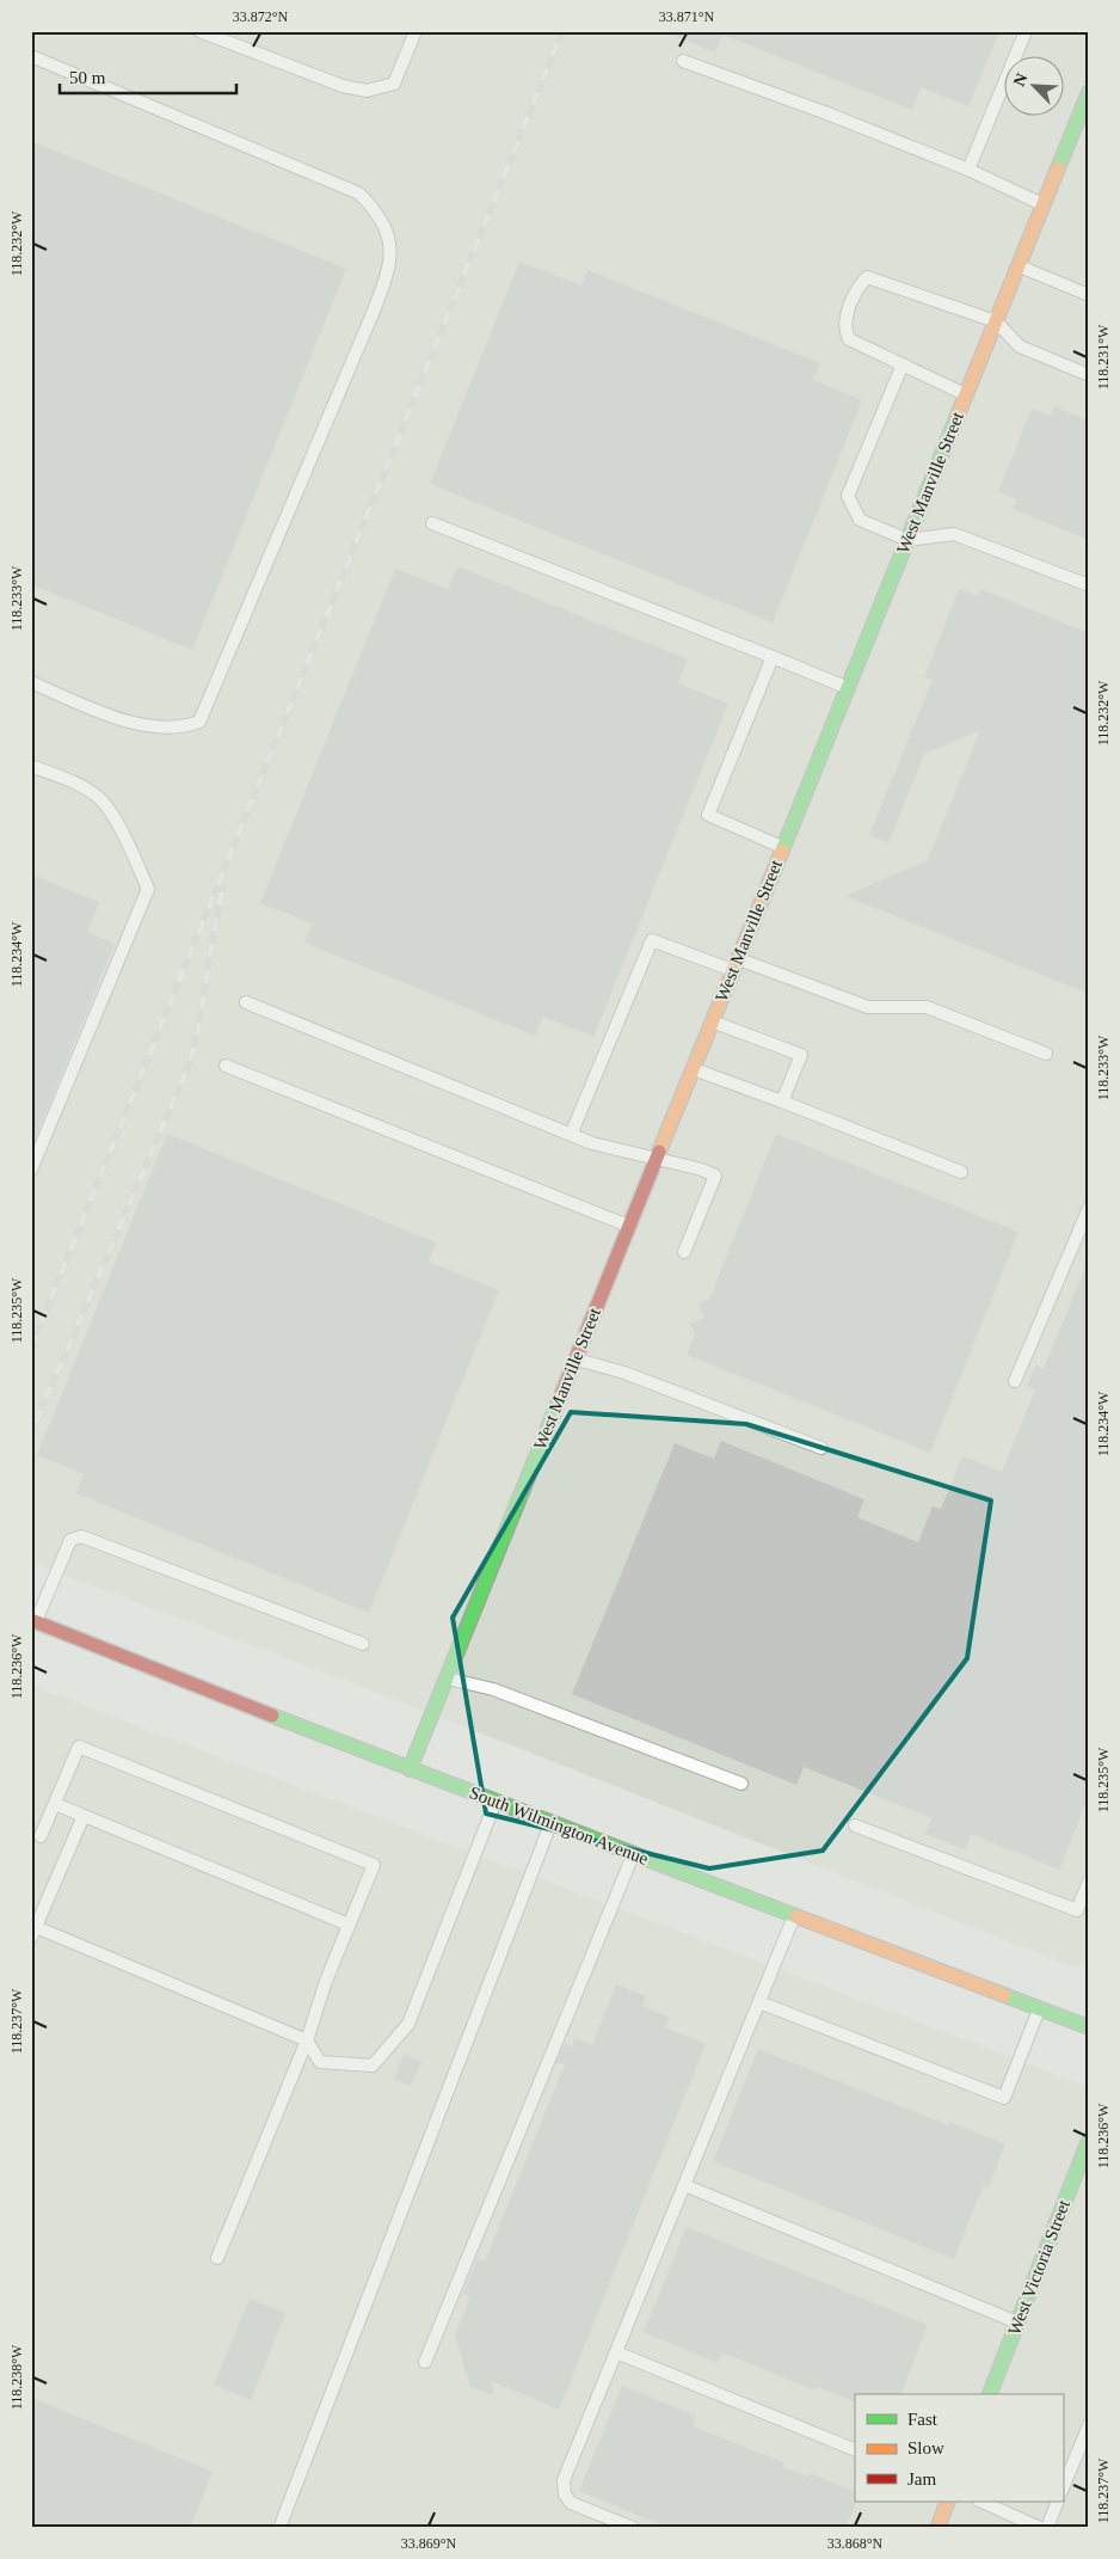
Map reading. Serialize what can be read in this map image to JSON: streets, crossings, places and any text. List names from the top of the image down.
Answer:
{
  "streets": {
    "street": ["West Manville Street", "South Wilmington Avenue", "West Victoria Street"]
  },
  "crossings": [
    ["West Manville Street", "South Wilmington Avenue"]
  ],
  "legend": ["Fast", "Slow", "Jam"],
  "scale_bar": "50 m",
  "north": "top left",
  "coordinates": [
    "33.872°N",
    "33.871°N",
    "118.232°W",
    "118.231°W",
    "118.233°W",
    "118.234°W",
    "118.235°W",
    "118.236°W",
    "118.237°W",
    "118.238°W",
    "33.869°N",
    "33.868°N"
  ]
}
